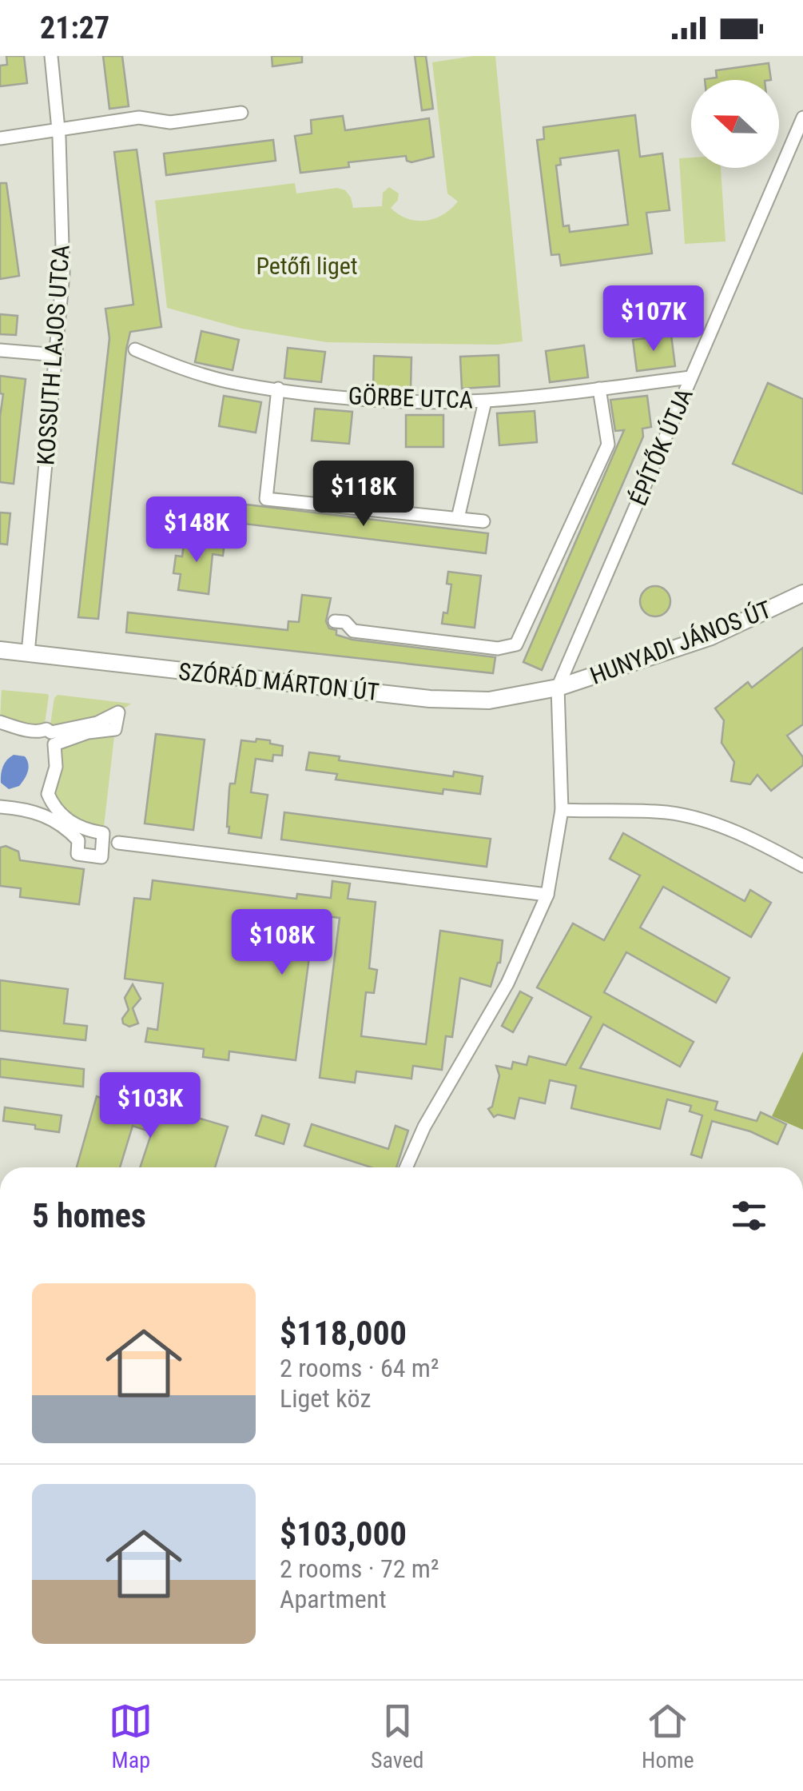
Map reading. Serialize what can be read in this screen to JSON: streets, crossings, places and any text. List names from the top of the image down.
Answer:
{
  "streets": {
    "street": [
      "KOSSUTH LAJOS UTCA",
      "GÖRBE UTCA",
      "ÉPÍTŐK ÚTJA",
      "HUNYADI JÁNOS ÚT",
      "SZÓRÁD MÁRTON ÚT"
    ]
  },
  "crossings": [
    ["KOSSUTH LAJOS UTCA", "SZÓRÁD MÁRTON ÚT"],
    ["GÖRBE UTCA", "ÉPÍTŐK ÚTJA"],
    ["ÉPÍTŐK ÚTJA", "HUNYADI JÁNOS ÚT"],
    ["ÉPÍTŐK ÚTJA", "SZÓRÁD MÁRTON ÚT"],
    ["HUNYADI JÁNOS ÚT", "SZÓRÁD MÁRTON ÚT"]
  ],
  "parks": ["Petőfi liget"],
  "north": "left",
  "page": {
    "status": "21:27",
    "price": [
      "$107K",
      "$118K",
      "$148K",
      "$108K",
      "$103K"
    ],
    "heading": "5 homes",
    "list": [
      {
        "name": "$118,000",
        "note": "2 rooms · 64 m² · Liget köz"
      },
      {
        "name": "$103,000",
        "note": "2 rooms · 72 m² · Apartment"
      }
    ],
    "tabs": ["Map", "Saved", "Home"]
  }
}
